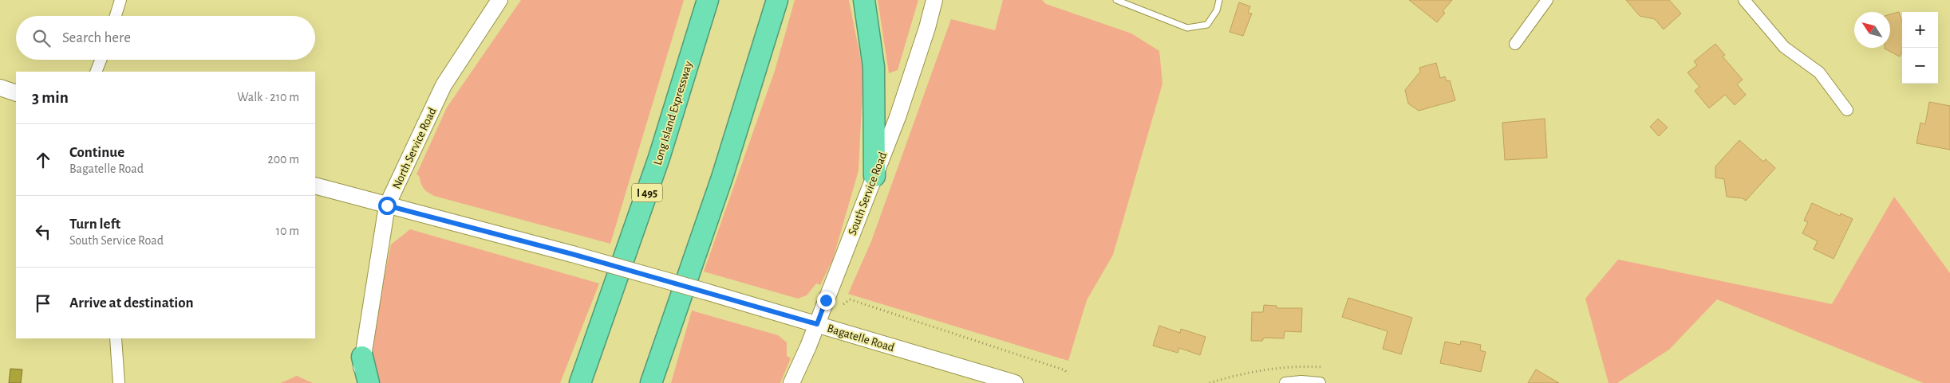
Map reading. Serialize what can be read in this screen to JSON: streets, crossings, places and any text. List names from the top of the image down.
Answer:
{
  "streets": {
    "highway": ["Long Island Expressway", "I 495"],
    "main road": ["North Service Road", "South Service Road", "Bagatelle Road"]
  },
  "crossings": [
    ["North Service Road", "Bagatelle Road"],
    ["South Service Road", "Bagatelle Road"]
  ],
  "north": "top left",
  "page": {
    "map_buttons": ["+", "−"],
    "search": "Search here",
    "heading": ["3 min", "Walk · 210 m"],
    "list": [
      ["Continue", "Bagatelle Road", "200 m"],
      ["Turn left", "South Service Road", "10 m"],
      "Arrive at destination"
    ]
  }
}
